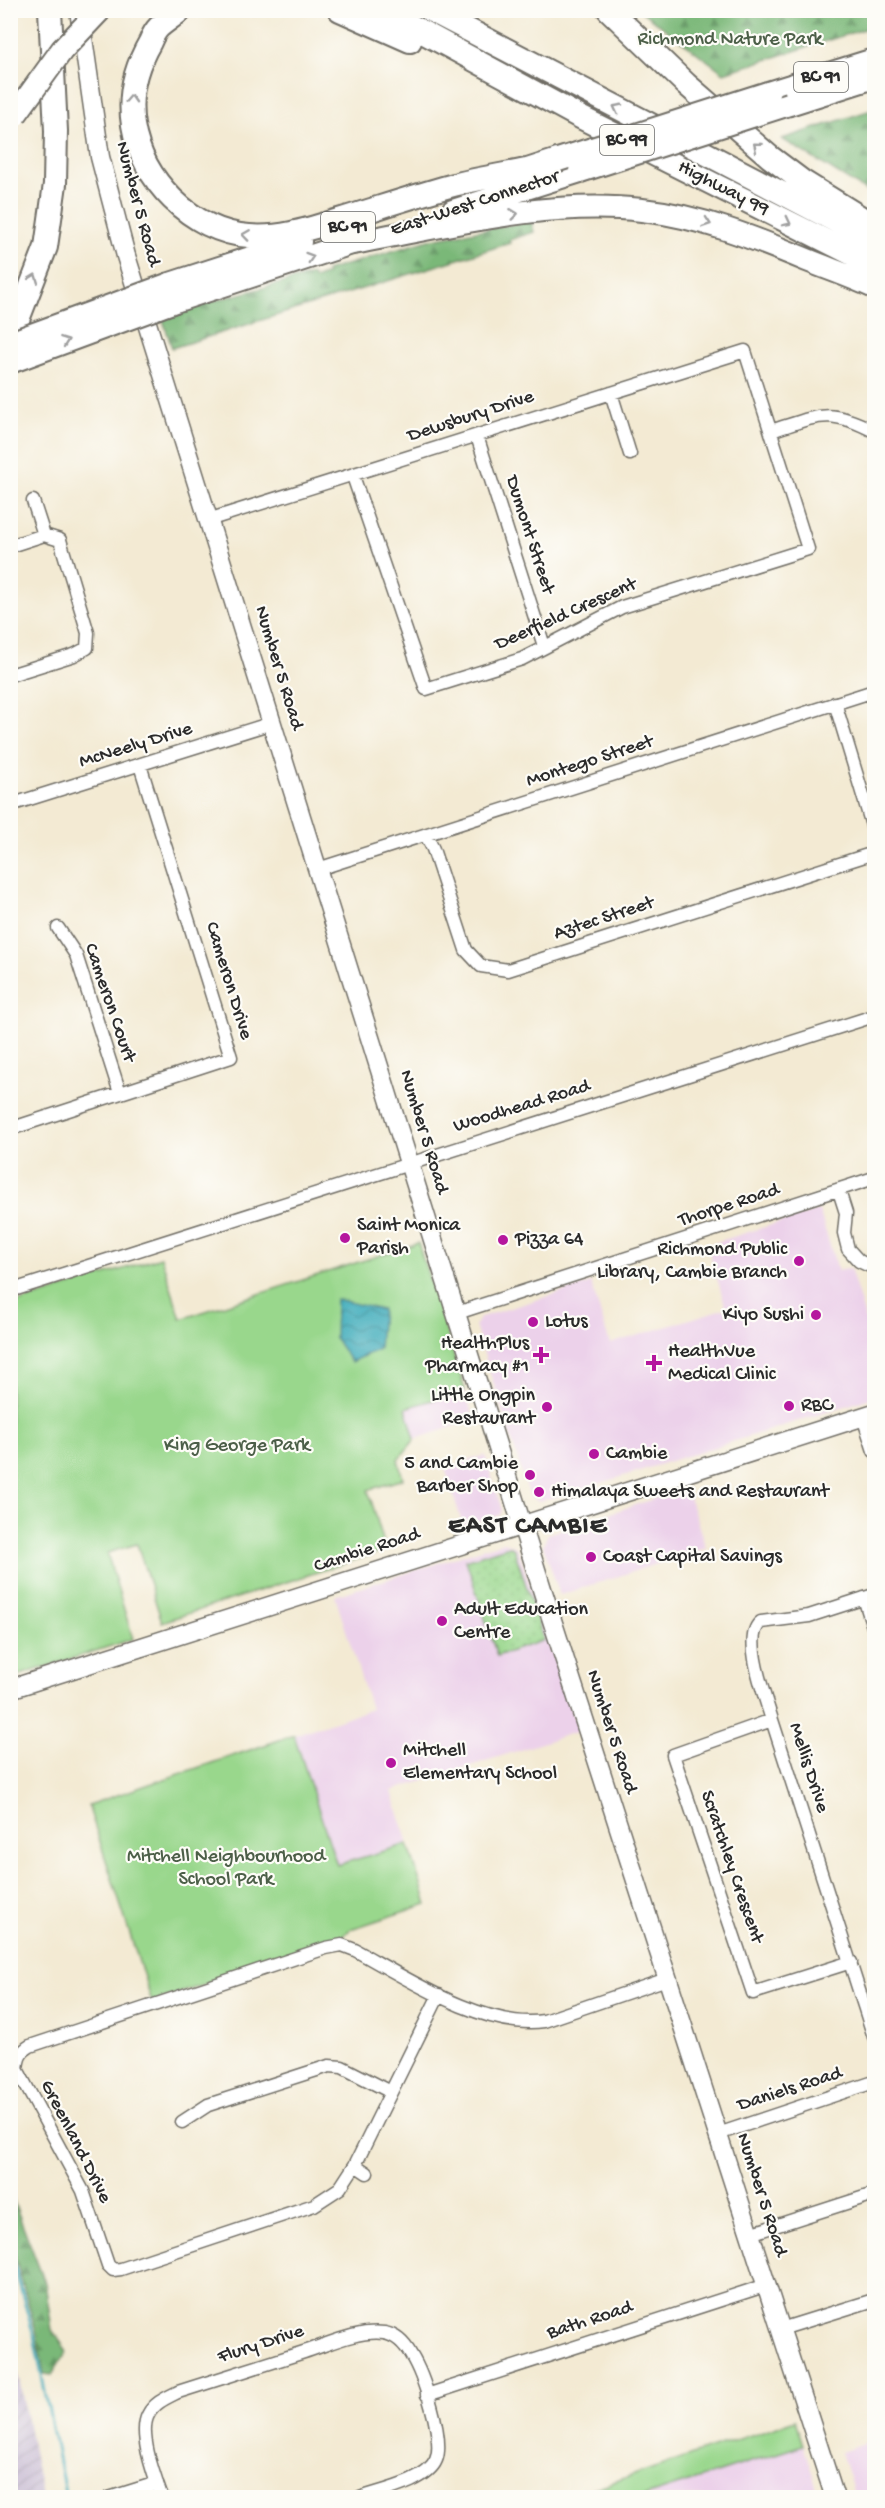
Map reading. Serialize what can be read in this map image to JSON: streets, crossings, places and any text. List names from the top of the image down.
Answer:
{
  "streets": {
    "highway": [
      "BC 91",
      "BC 99",
      "Highway 99",
      "East-West Connector"
    ],
    "main road": ["Number 5 Road", "Cambie Road"],
    "street": [
      "Dewsbury Drive",
      "Dumont Street",
      "Deerfield Crescent",
      "McNeely Drive",
      "Montego Street",
      "Aztec Street",
      "Cameron Drive",
      "Cameron Court",
      "Woodhead Road",
      "Thorpe Road",
      "Mellis Drive",
      "Scratchley Crescent",
      "Daniels Road",
      "Greenland Drive",
      "Bath Road",
      "Flury Drive"
    ]
  },
  "crossings": [
    ["Number 5 Road", "Dewsbury Drive"],
    ["Number 5 Road", "McNeely Drive"],
    ["Number 5 Road", "Montego Street"],
    ["Number 5 Road", "Woodhead Road"],
    ["Number 5 Road", "Thorpe Road"],
    ["Number 5 Road", "Cambie Road"],
    ["Number 5 Road", "Daniels Road"],
    ["Number 5 Road", "Greenland Drive"],
    ["Number 5 Road", "Bath Road"],
    ["Dewsbury Drive", "Dumont Street"],
    ["Dewsbury Drive", "Deerfield Crescent"],
    ["Dumont Street", "Deerfield Crescent"],
    ["McNeely Drive", "Cameron Drive"],
    ["Montego Street", "Aztec Street"],
    ["Cameron Drive", "Cameron Court"],
    ["Mellis Drive", "Scratchley Crescent"],
    ["Bath Road", "Flury Drive"]
  ],
  "districts": ["EAST CAMBIE"],
  "parks": ["Richmond Nature Park", "King George Park", "Mitchell Neighbourhood School Park"],
  "places": {
    "other": [
      "Saint Monica Parish",
      "Pizza 64",
      "Richmond Public Library, Cambie Branch",
      "Kiyo Sushi",
      "Lotus",
      "RBC",
      "Little Ongpin Restaurant",
      "Cambie",
      "5 and Cambie Barber Shop",
      "Himalaya Sweets and Restaurant",
      "Coast Capital Savings",
      "Adult Education Centre",
      "Mitchell Elementary School"
    ],
    "health": ["HealthPlus Pharmacy #1", "HealthVue Medical Clinic"]
  }
}
